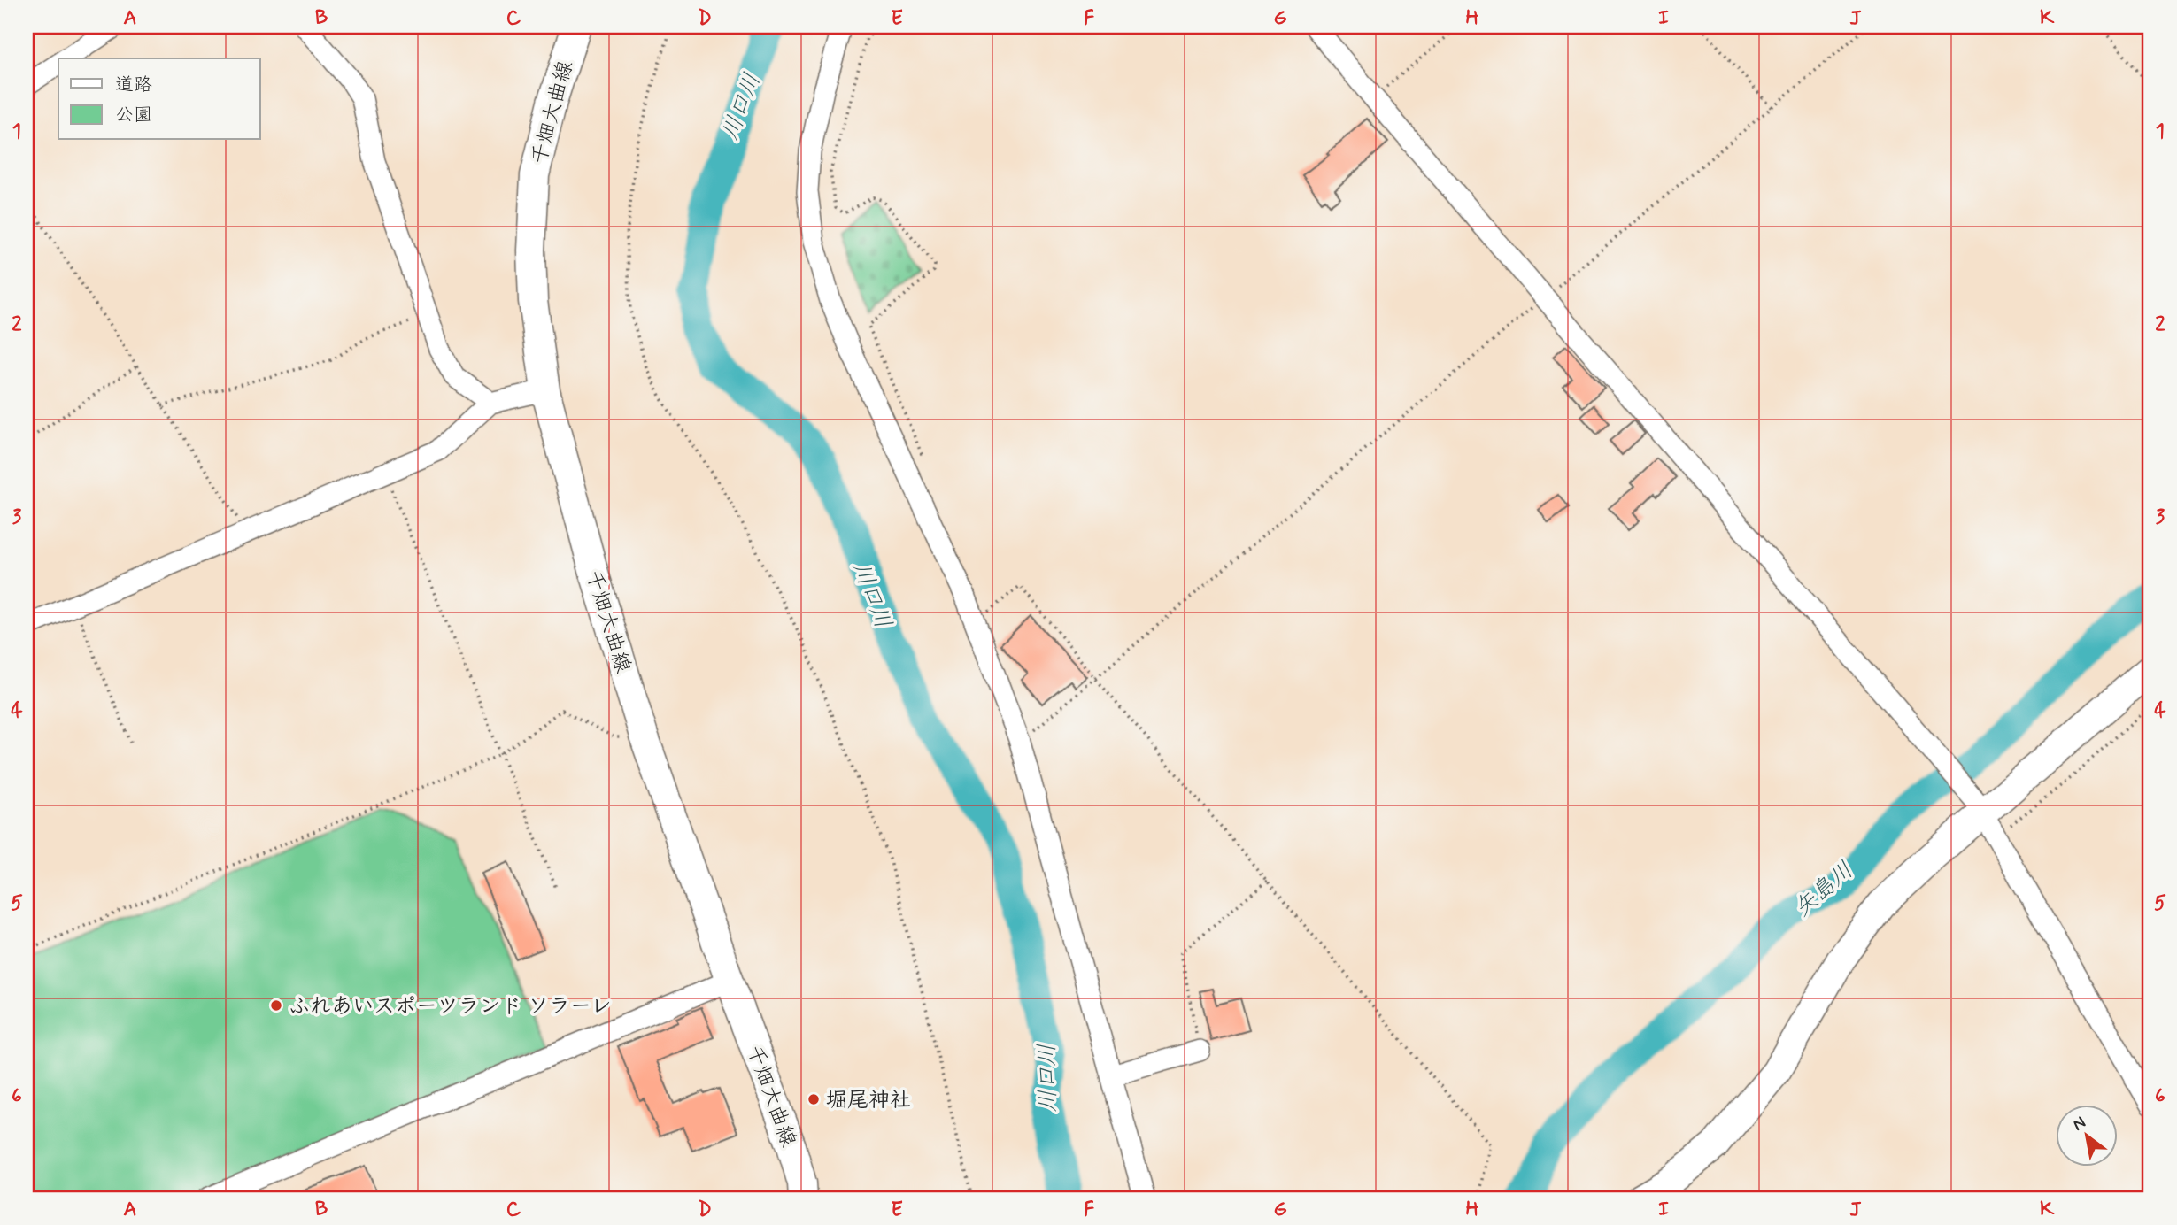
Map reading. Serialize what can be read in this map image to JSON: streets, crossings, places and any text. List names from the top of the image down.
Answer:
{
  "streets": {
    "main road": ["千畑大曲線"]
  },
  "water": ["川口川", "矢島川"],
  "places": ["ふれあいスポーツランド ソラーレ", "堀尾神社"],
  "legend": ["道路", "公園"],
  "north": "top left",
  "grid": {
    "columns": [
      "A",
      "B",
      "C",
      "D",
      "E",
      "F",
      "G",
      "H",
      "I",
      "J",
      "K"
    ],
    "rows": [
      "1",
      "2",
      "3",
      "4",
      "5",
      "6"
    ]
  }
}
